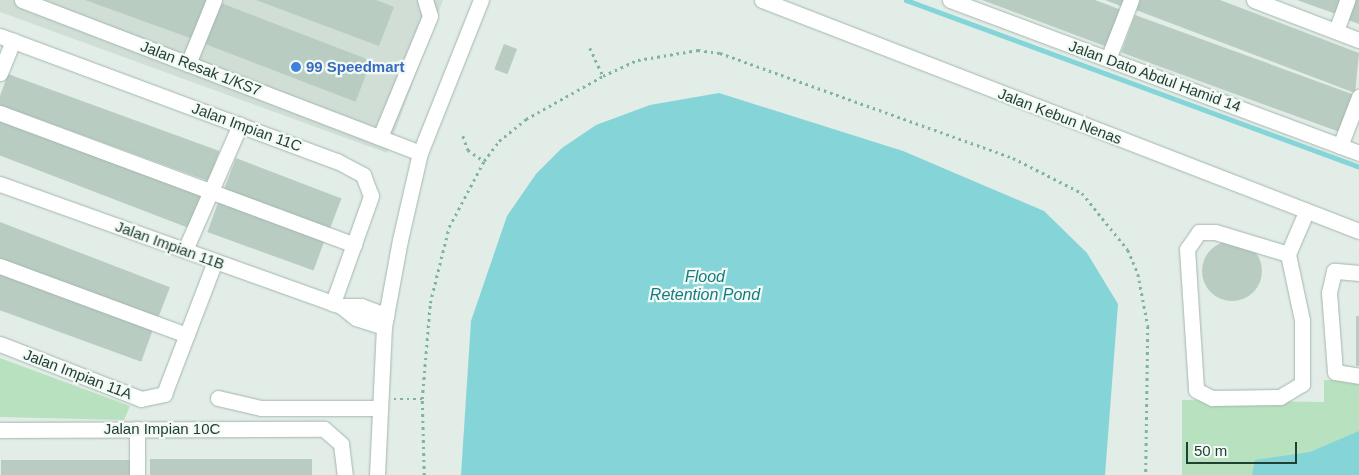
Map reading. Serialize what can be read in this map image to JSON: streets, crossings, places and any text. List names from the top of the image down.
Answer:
{
  "streets": {
    "street": [
      "Jalan Resak 1/KS7",
      "Jalan Dato Abdul Hamid 14",
      "Jalan Kebun Nenas",
      "Jalan Impian 11C",
      "Jalan Impian 11B",
      "Jalan Impian 11A",
      "Jalan Impian 10C"
    ]
  },
  "crossings": [
    ["Jalan Impian 11C", "Jalan Impian 11B"],
    ["Jalan Impian 11B", "Jalan Impian 11A"]
  ],
  "water": ["Flood Retention Pond"],
  "places": ["99 Speedmart"],
  "scale_bar": "50 m"
}
